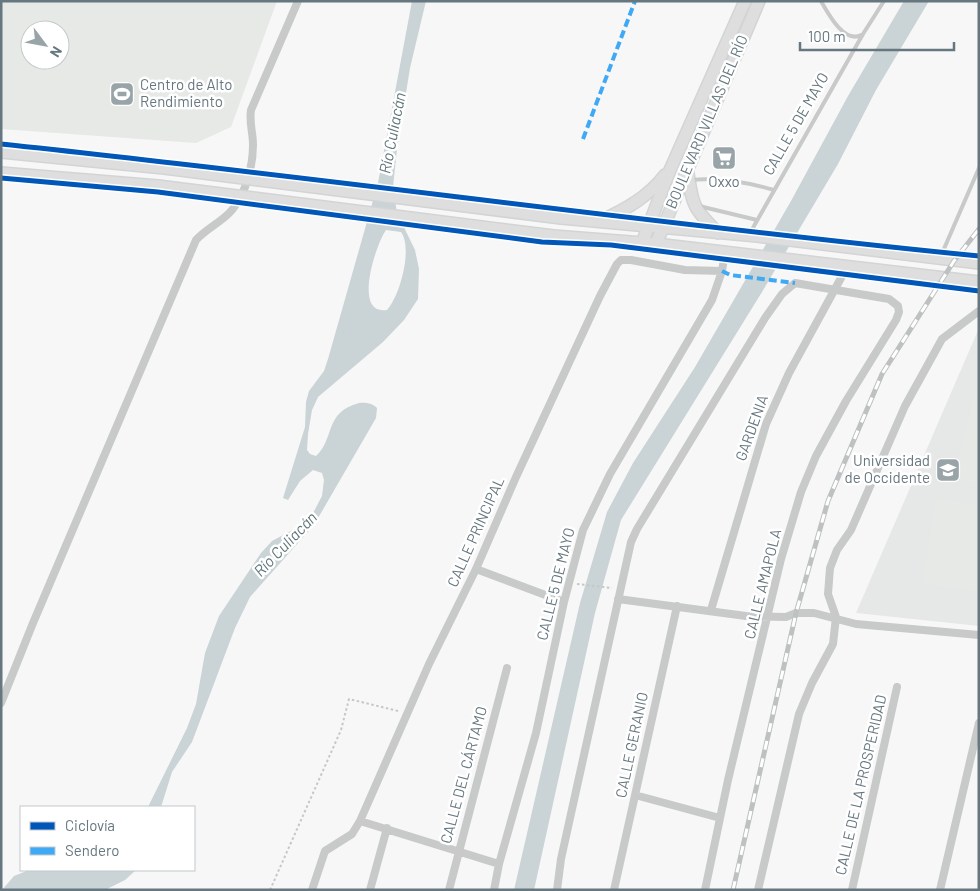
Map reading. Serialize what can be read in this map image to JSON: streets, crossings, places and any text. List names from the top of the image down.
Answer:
{
  "streets": {
    "main road": ["BOULEVARD VILLAS DEL RÍO"],
    "street": [
      "CALLE 5 DE MAYO",
      "GARDENIA",
      "CALLE PRINCIPAL",
      "CALLE AMAPOLA",
      "CALLE GERANIO",
      "CALLE DEL CÁRTAMO",
      "CALLE DE LA PROSPERIDAD"
    ]
  },
  "crossings": [
    ["CALLE 5 DE MAYO", "CALLE PRINCIPAL"],
    ["GARDENIA", "CALLE AMAPOLA"]
  ],
  "water": ["Río Culiacán"],
  "places": {
    "sports": ["Centro de Alto Rendimiento"],
    "supermarket": ["Oxxo"],
    "school or university": ["Universidad de Occidente"]
  },
  "legend": ["Ciclovía", "Sendero"],
  "scale_bar": "100 m",
  "north": "bottom right"
}
